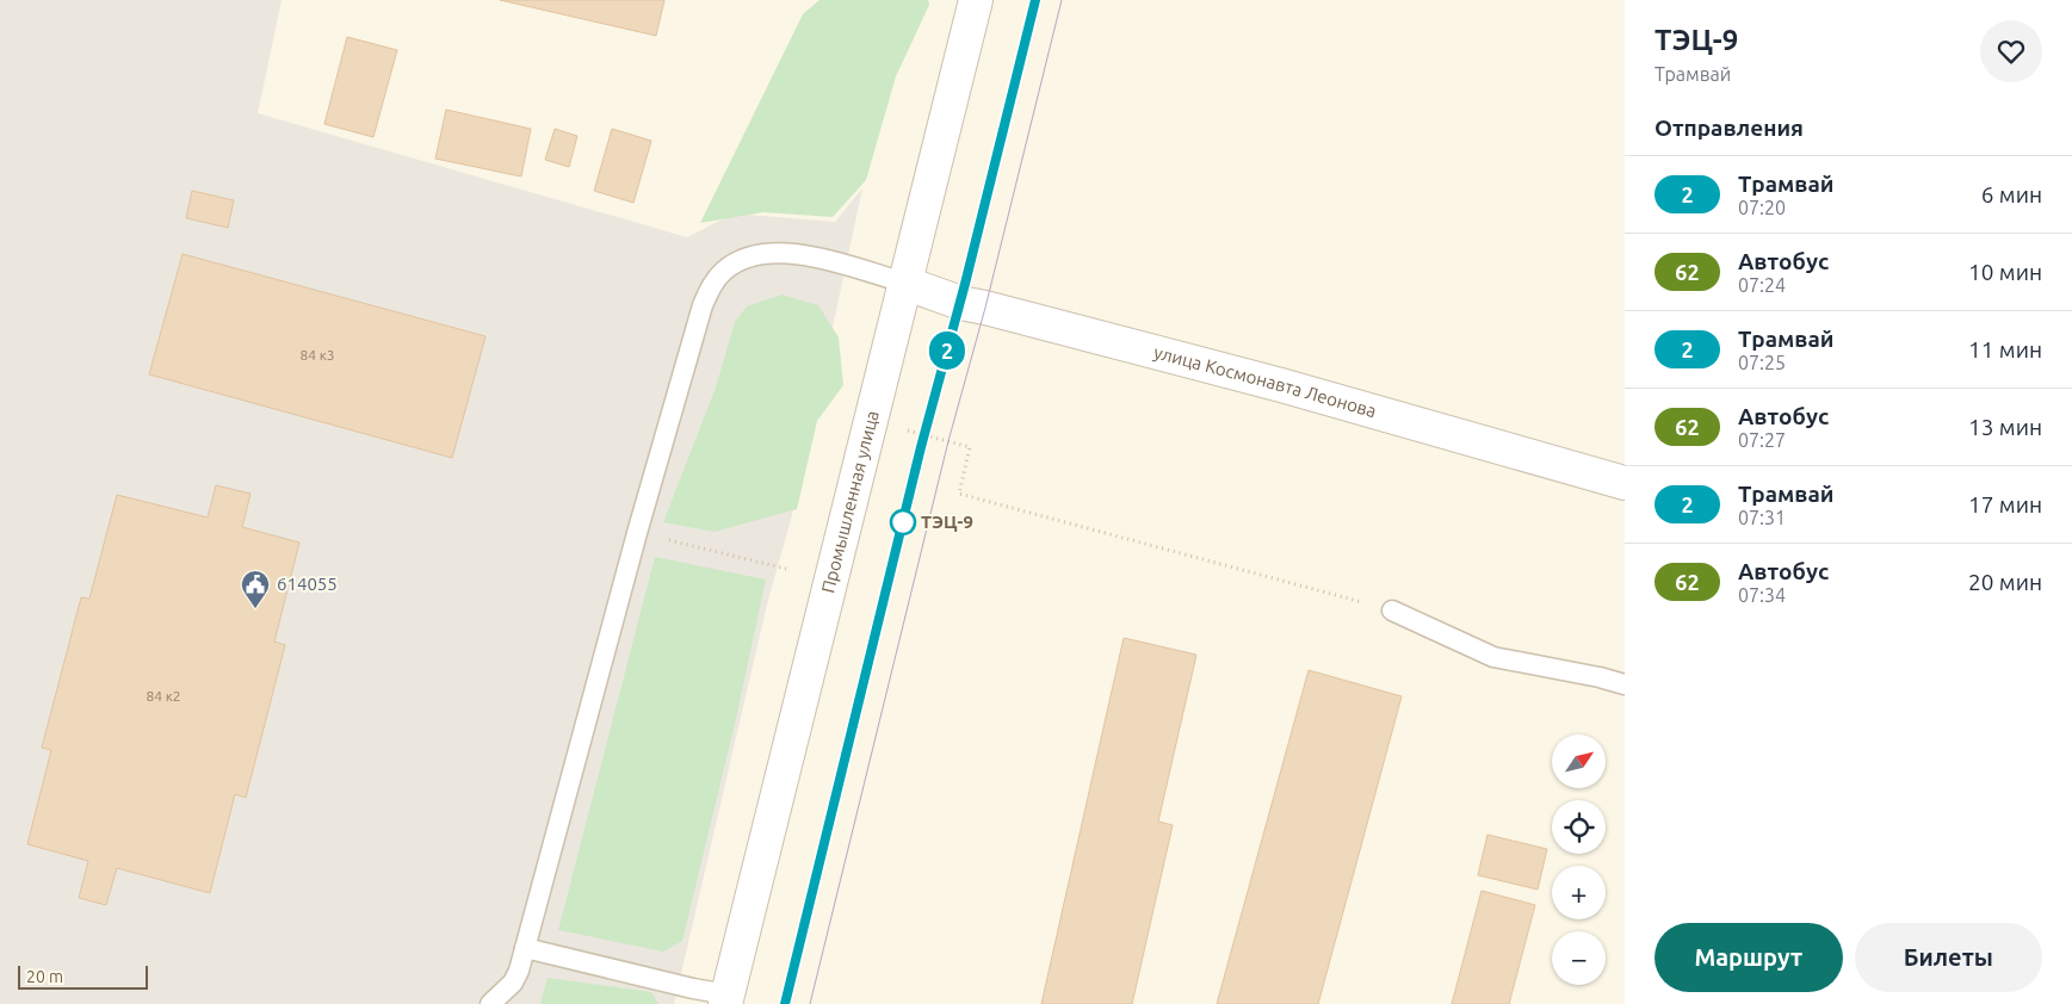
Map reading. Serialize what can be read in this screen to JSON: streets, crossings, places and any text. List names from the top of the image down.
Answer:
{
  "streets": {
    "street": ["улица Космонавта Леонова", "Промышленная улица"]
  },
  "crossings": [
    ["улица Космонавта Леонова", "Промышленная улица"]
  ],
  "places": {
    "other": ["ТЭЦ-9"],
    "public building": ["614055"]
  },
  "lines": ["tram line 2"],
  "house_numbers": ["84 к3", "84 к2"],
  "scale_bar": "20 m",
  "north": "top right",
  "page": {
    "on_map": "2",
    "heading": [
      ["ТЭЦ-9", "Трамвай"],
      "Отправления"
    ],
    "list": [
      {
        "mark": "2",
        "name": "Трамвай",
        "note": "07:20",
        "value": "6 мин"
      },
      {
        "mark": "62",
        "name": "Автобус",
        "note": "07:24",
        "value": "10 мин"
      },
      {
        "mark": "2",
        "name": "Трамвай",
        "note": "07:25",
        "value": "11 мин"
      },
      {
        "mark": "62",
        "name": "Автобус",
        "note": "07:27",
        "value": "13 мин"
      },
      {
        "mark": "2",
        "name": "Трамвай",
        "note": "07:31",
        "value": "17 мин"
      },
      {
        "mark": "62",
        "name": "Автобус",
        "note": "07:34",
        "value": "20 мин"
      }
    ],
    "map_buttons": ["+", "−"],
    "buttons": ["Маршрут", "Билеты"],
    "scale": "20 m"
  }
}
